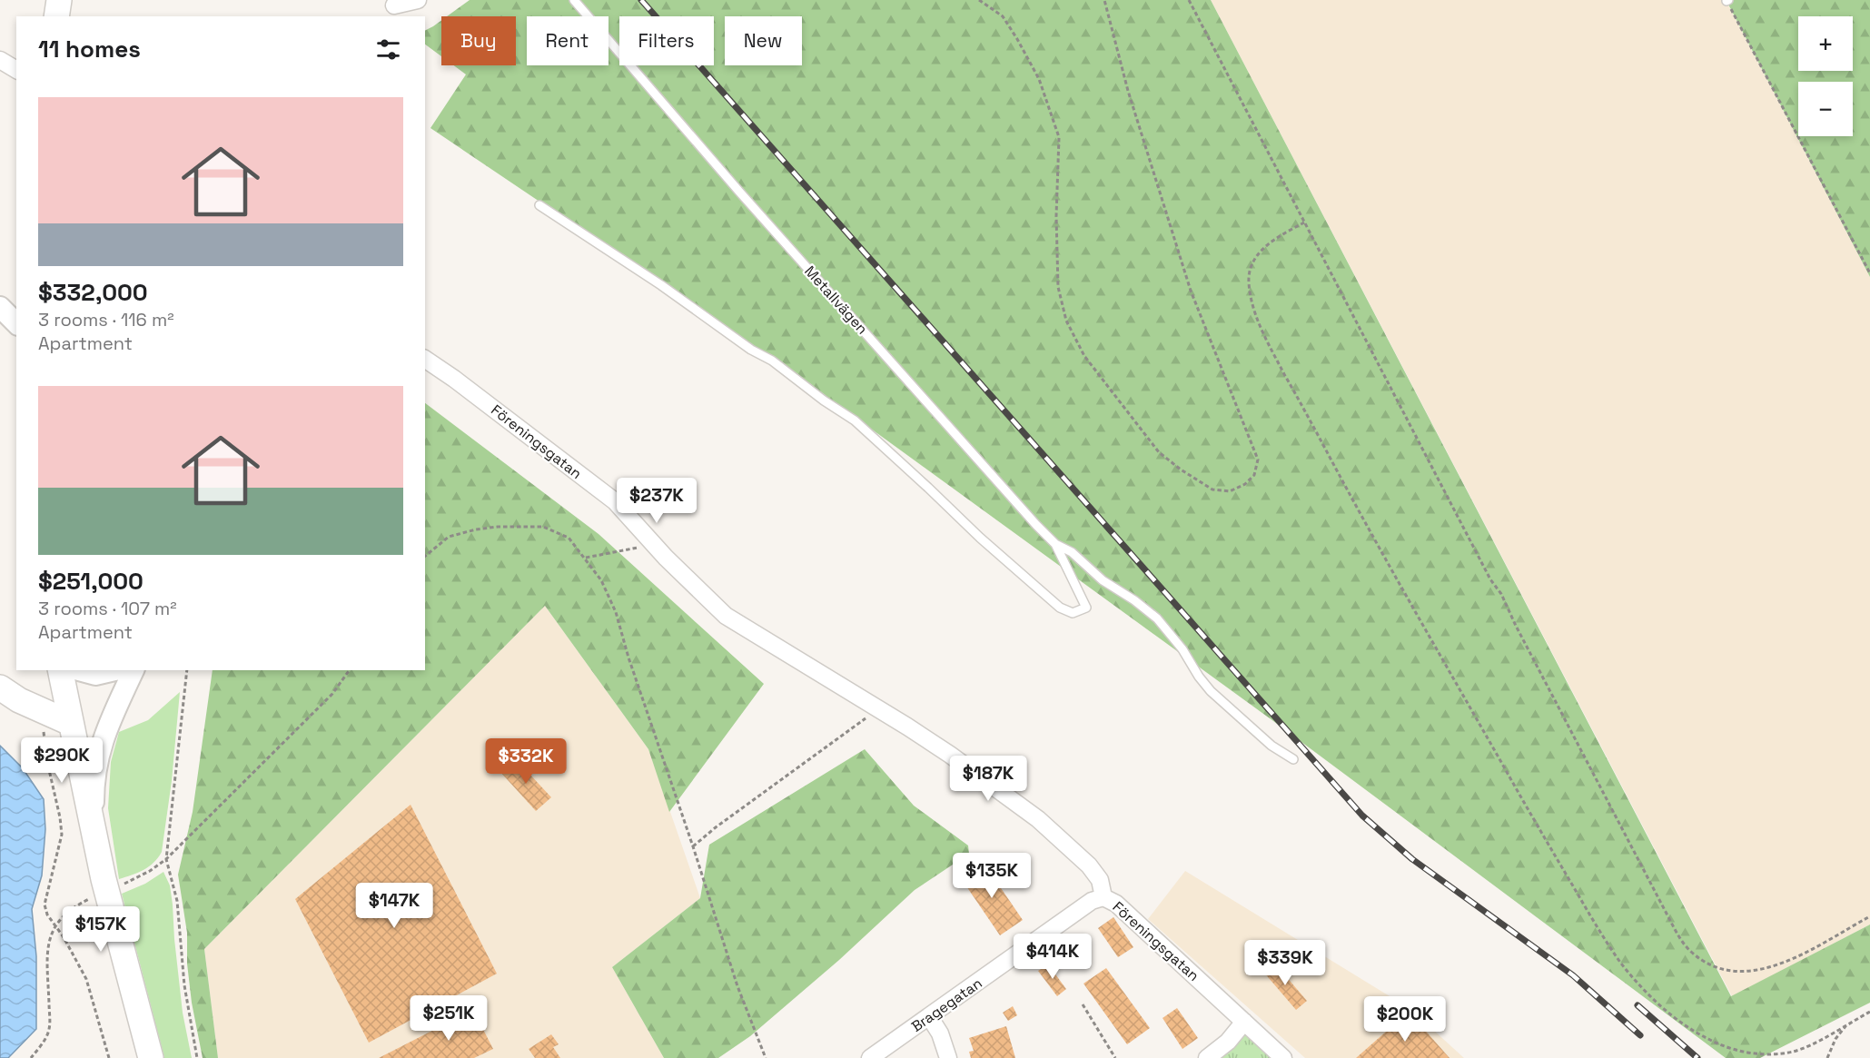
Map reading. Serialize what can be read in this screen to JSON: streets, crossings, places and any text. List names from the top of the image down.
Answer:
{
  "streets": {
    "street": ["Föreningsgatan", "Bragegatan"],
    "lane": ["Metallvägen"]
  },
  "crossings": [
    ["Föreningsgatan", "Bragegatan"]
  ],
  "page": {
    "map_buttons": ["+", "−"],
    "chip": [
      "Buy",
      "Rent",
      "Filters",
      "New"
    ],
    "heading": "11 homes",
    "list": [
      {
        "name": "$332,000",
        "note": "3 rooms · 116 m² · Apartment"
      },
      {
        "name": "$251,000",
        "note": "3 rooms · 107 m² · Apartment"
      }
    ],
    "price": [
      "$237K",
      "$290K",
      "$332K",
      "$187K",
      "$135K",
      "$147K",
      "$157K",
      "$414K",
      "$339K",
      "$251K",
      "$200K"
    ]
  }
}
